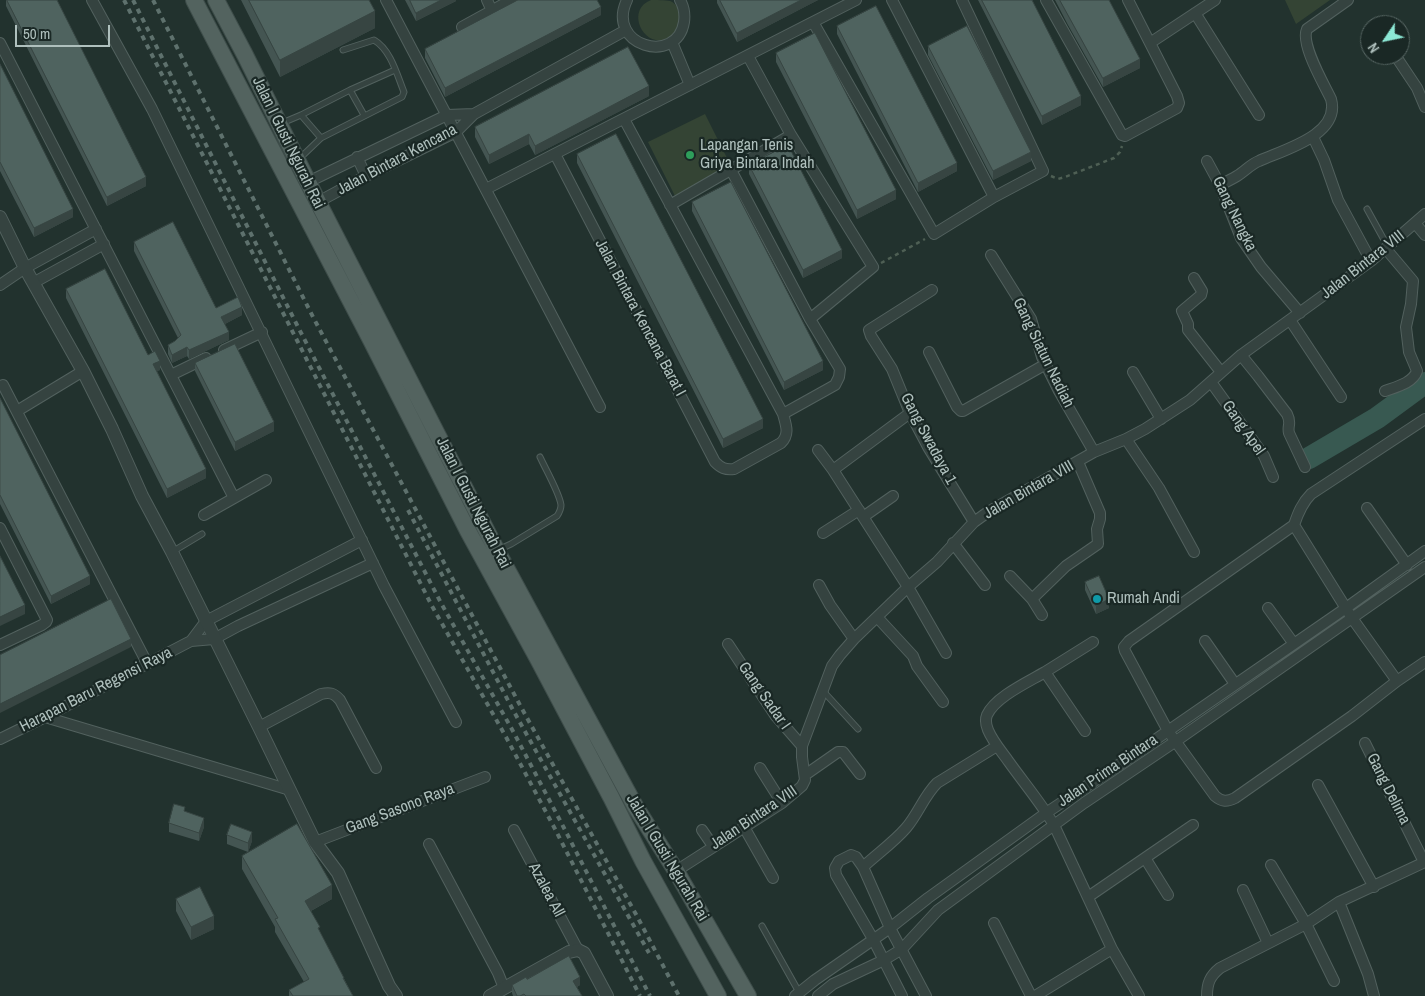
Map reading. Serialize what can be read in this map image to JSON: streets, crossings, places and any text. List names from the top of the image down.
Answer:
{
  "streets": {
    "main road": ["Jalan I Gusti Ngurah Rai"],
    "street": [
      "Jalan Bintara Kencana",
      "Gang Nangka",
      "Jalan Bintara VIII",
      "Jalan Bintara Kencana Barat I",
      "Gang Siatun Nadiah",
      "Gang Apel",
      "Gang Swadaya 1",
      "Harapan Baru Regensi Raya",
      "Gang Sadar I",
      "Jalan Prima Bintara",
      "Gang Delima",
      "Gang Sasono Raya",
      "Azalea All"
    ]
  },
  "crossings": [
    ["Jalan I Gusti Ngurah Rai", "Jalan Bintara Kencana"],
    ["Jalan I Gusti Ngurah Rai", "Jalan Bintara VIII"],
    ["Gang Nangka", "Jalan Bintara VIII"],
    ["Jalan Bintara VIII", "Gang Siatun Nadiah"],
    ["Jalan Bintara VIII", "Gang Apel"],
    ["Jalan Bintara VIII", "Gang Swadaya 1"],
    ["Jalan Bintara VIII", "Gang Sadar I"]
  ],
  "places": ["Lapangan Tenis Griya Bintara Indah", "Rumah Andi"],
  "scale_bar": "50 m",
  "north": "bottom left"
}
